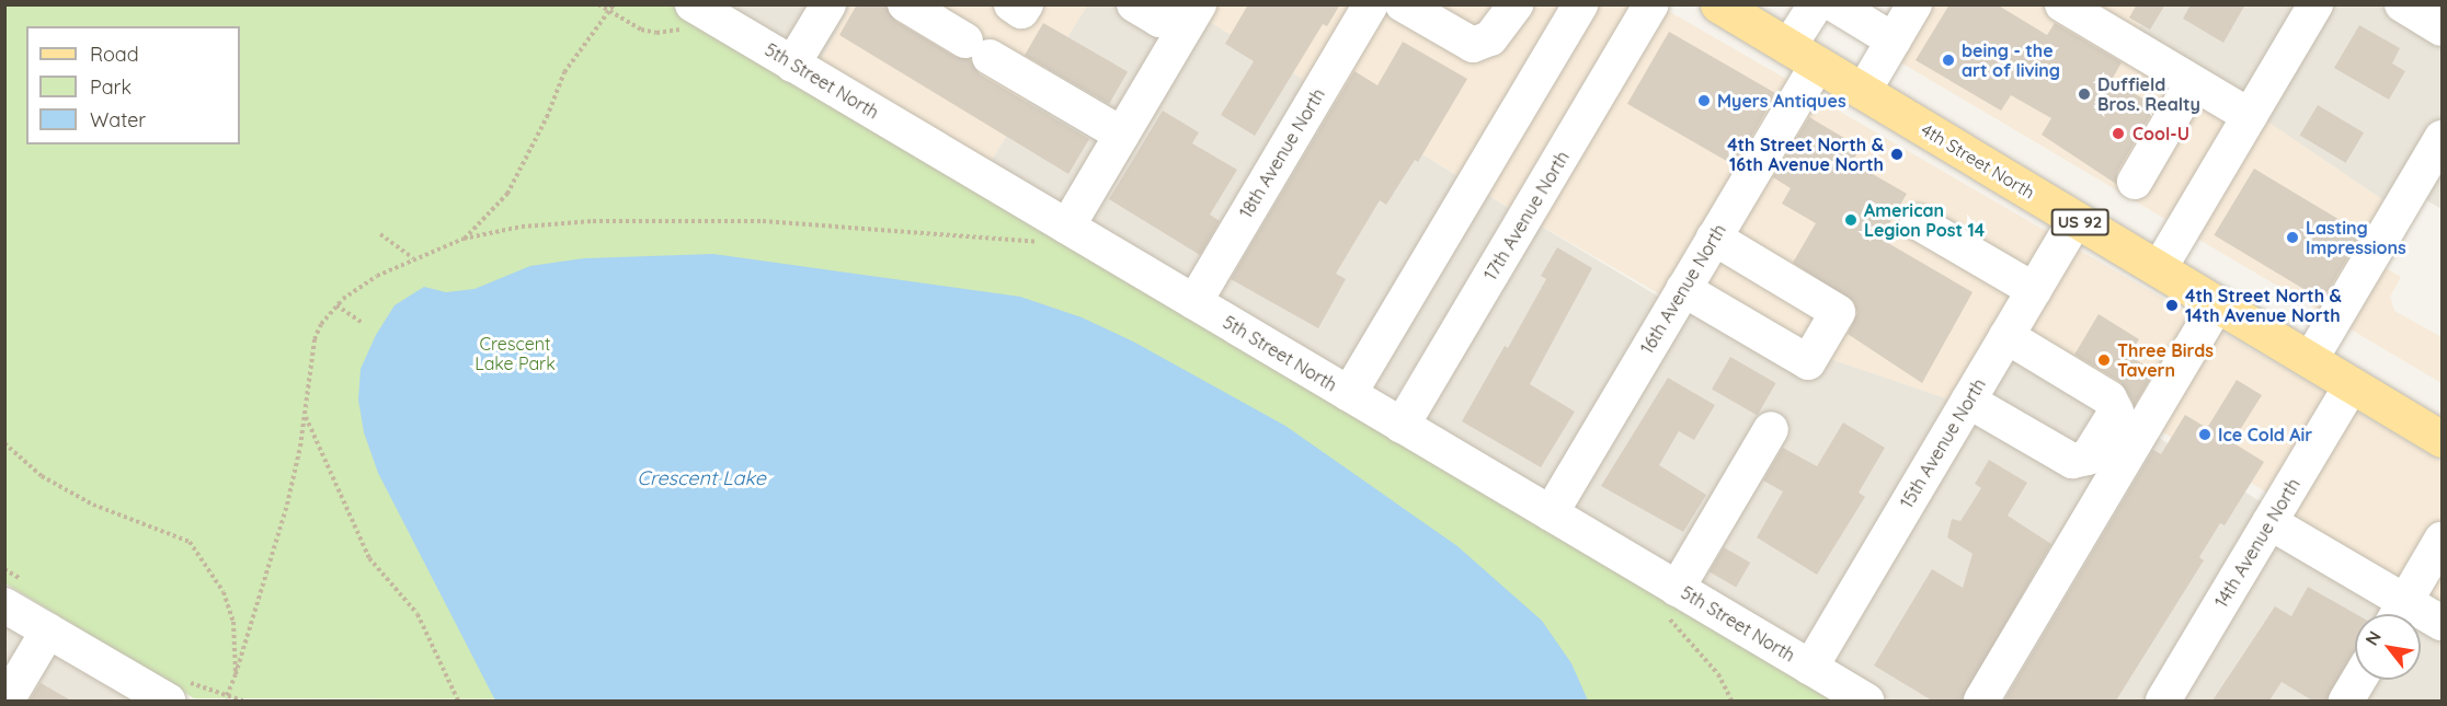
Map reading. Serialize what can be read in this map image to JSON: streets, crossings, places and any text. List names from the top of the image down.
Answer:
{
  "streets": {
    "main road": ["4th Street North", "US 92"],
    "street": [
      "5th Street North",
      "18th Avenue North",
      "17th Avenue North",
      "16th Avenue North",
      "15th Avenue North",
      "14th Avenue North"
    ]
  },
  "crossings": [
    ["5th Street North", "18th Avenue North"],
    ["5th Street North", "17th Avenue North"],
    ["5th Street North", "16th Avenue North"],
    ["5th Street North", "15th Avenue North"],
    ["4th Street North", "16th Avenue North"],
    ["4th Street North", "15th Avenue North"],
    ["4th Street North", "14th Avenue North"]
  ],
  "water": ["Crescent Lake"],
  "parks": ["Crescent Lake Park"],
  "places": [
    "being - the art of living",
    "Duffield Bros. Realty",
    "Myers Antiques",
    "Cool-U",
    "4th Street North & 16th Avenue North",
    "American Legion Post 14",
    "Lasting Impressions",
    "4th Street North & 14th Avenue North",
    "Three Birds Tavern",
    "Ice Cold Air"
  ],
  "legend": ["Road", "Park", "Water"],
  "north": "top left"
}
